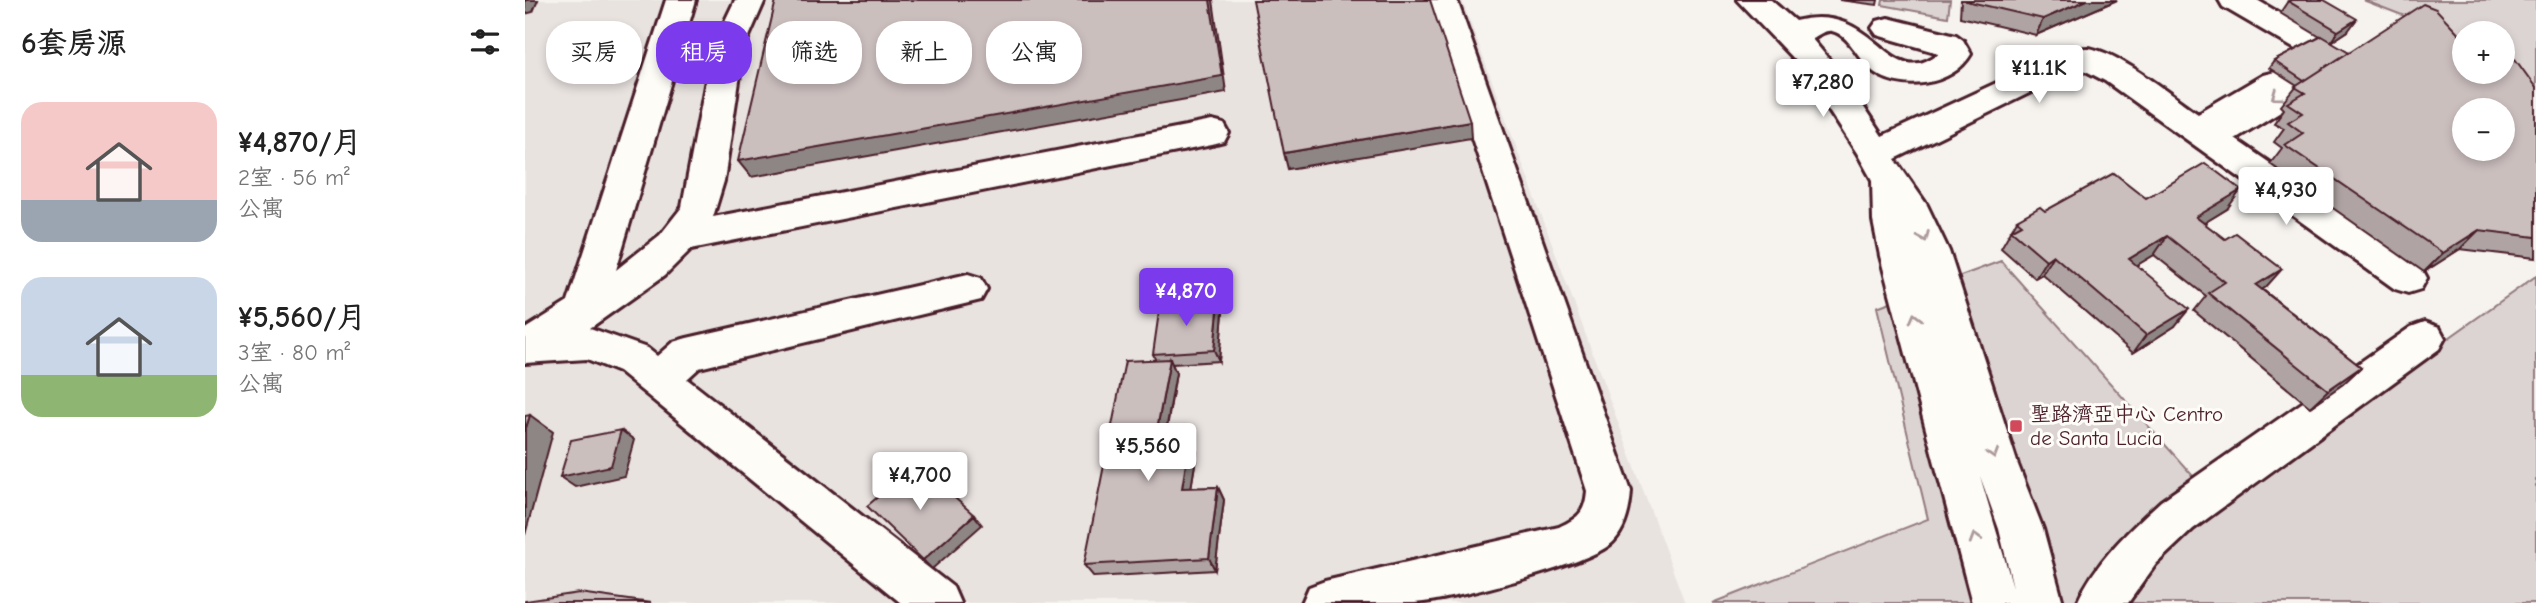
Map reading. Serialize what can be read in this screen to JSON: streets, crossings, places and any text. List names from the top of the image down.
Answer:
{
  "places": {
    "transit": ["聖路濟亞中心 Centro de Santa Lucia"]
  },
  "page": {
    "heading": "6套房源",
    "map_buttons": ["+", "−"],
    "chip": [
      "买房",
      "租房",
      "筛选",
      "新上",
      "公寓"
    ],
    "price": [
      "¥11.1K",
      "¥7,280",
      "¥4,930",
      "¥4,870",
      "¥5,560",
      "¥4,700"
    ],
    "list": [
      {
        "name": "¥4,870/月",
        "note": "2室 · 56 m² · 公寓"
      },
      {
        "name": "¥5,560/月",
        "note": "3室 · 80 m² · 公寓"
      }
    ]
  }
}
